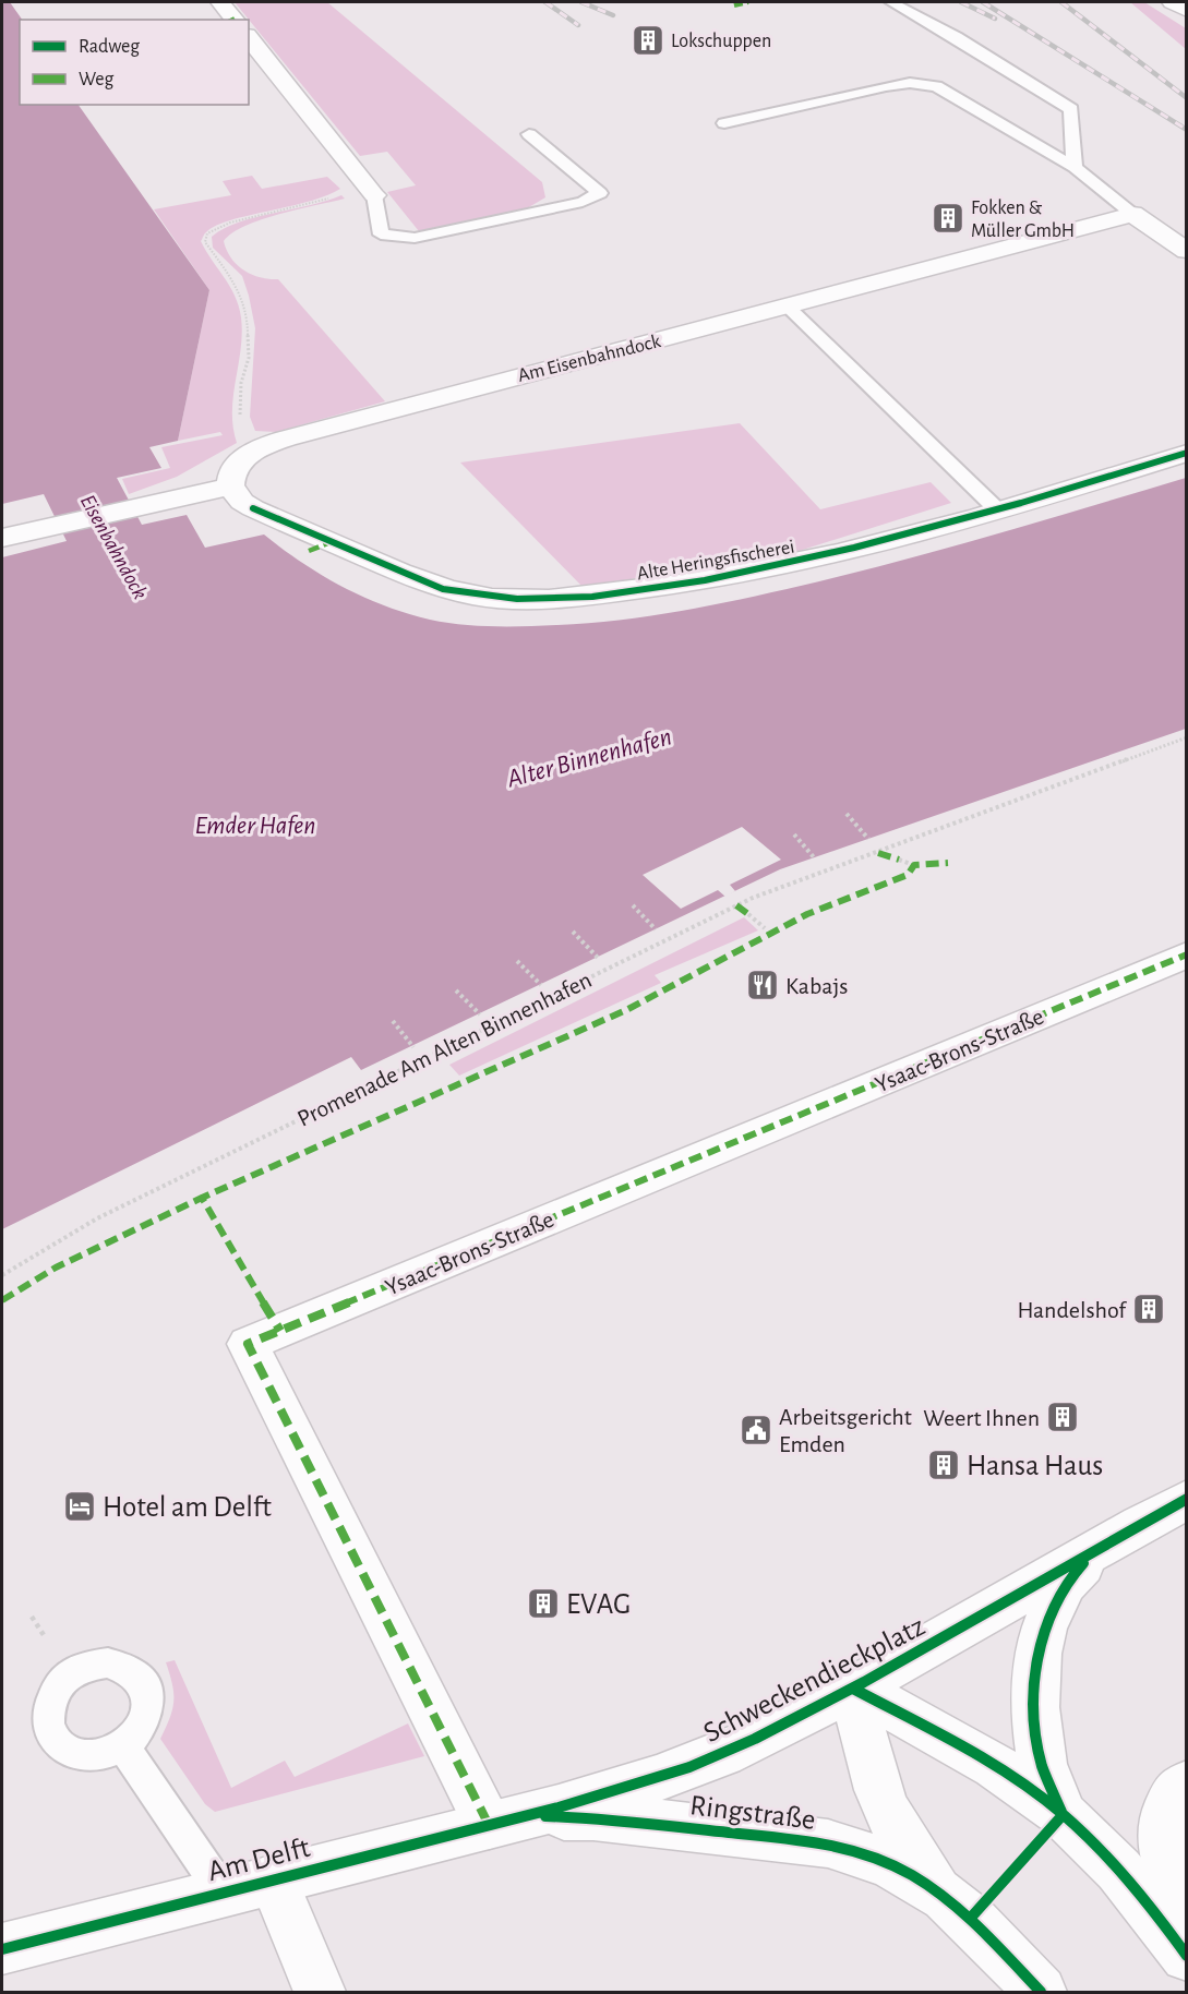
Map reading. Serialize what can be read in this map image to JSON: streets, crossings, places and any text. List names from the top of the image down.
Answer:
{
  "streets": {
    "street": [
      "Am Eisenbahndock",
      "Alte Heringsfischerei",
      "Ysaac-Brons-Straße",
      "Schweckendieckplatz",
      "Ringstraße",
      "Am Delft"
    ],
    "path": ["Promenade Am Alten Binnenhafen"]
  },
  "crossings": [
    ["Am Eisenbahndock", "Alte Heringsfischerei"],
    ["Ysaac-Brons-Straße", "Schweckendieckplatz"],
    ["Ysaac-Brons-Straße", "Ringstraße"],
    ["Ysaac-Brons-Straße", "Am Delft"],
    ["Schweckendieckplatz", "Ringstraße"],
    ["Schweckendieckplatz", "Am Delft"],
    ["Ringstraße", "Am Delft"]
  ],
  "water": ["Eisenbahndock", "Alter Binnenhafen", "Emder Hafen"],
  "places": {
    "building": [
      "Lokschuppen",
      "Fokken & Müller GmbH",
      "Handelshof",
      "Weert Ihnen",
      "Hansa Haus",
      "EVAG"
    ],
    "restaurant": ["Kabajs"],
    "public building": ["Arbeitsgericht Emden"],
    "hotel": ["Hotel am Delft"]
  },
  "legend": ["Radweg", "Weg"]
}
